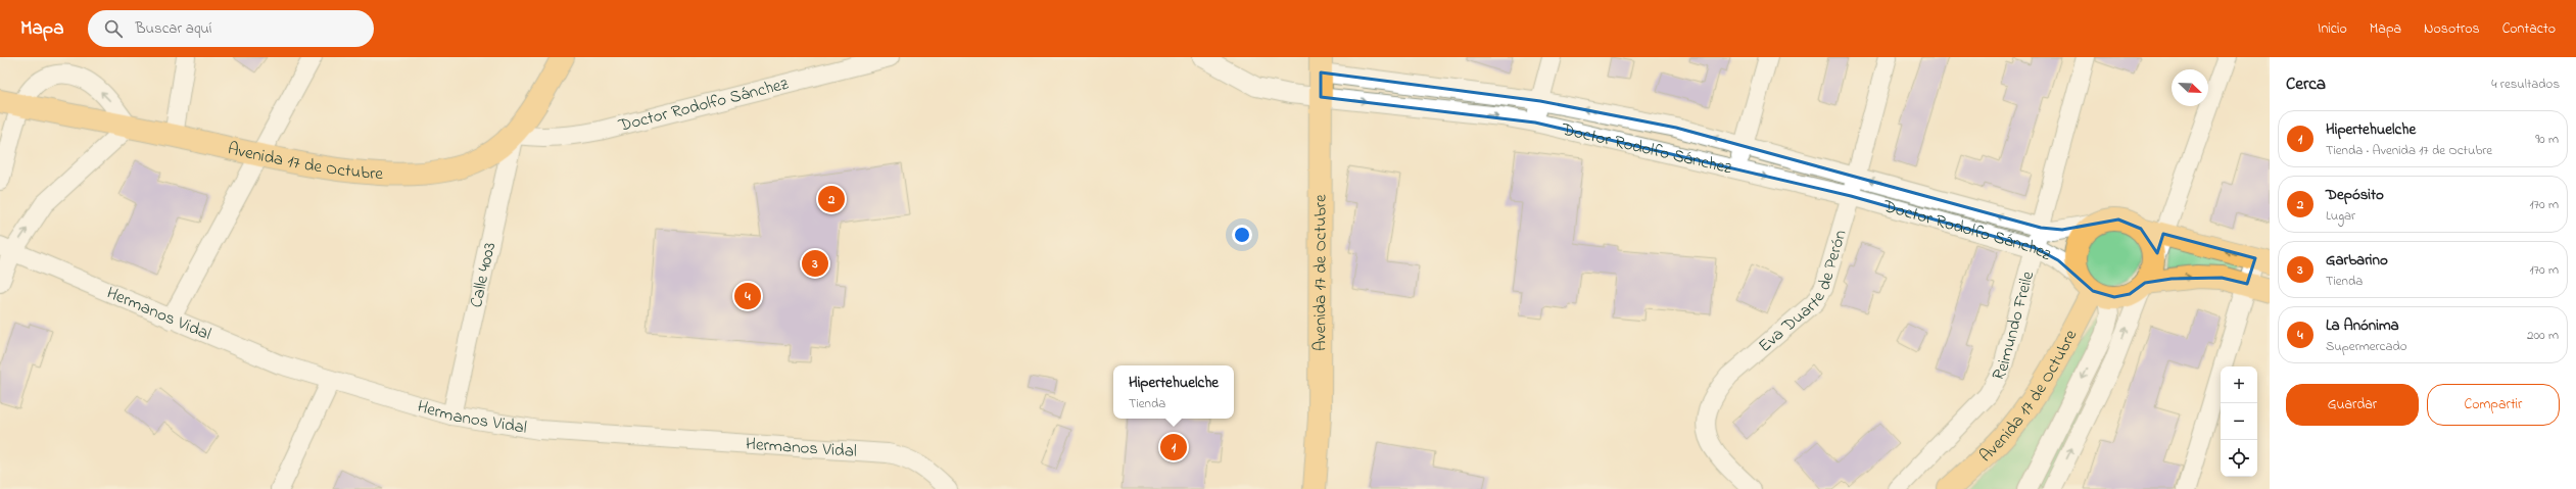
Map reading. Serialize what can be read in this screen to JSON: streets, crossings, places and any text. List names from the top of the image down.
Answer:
{
  "streets": {
    "main road": ["Avenida 17 de Octubre"],
    "street": [
      "Doctor Rodolfo Sánchez",
      "Calle 4003",
      "Eva Duarte de Perón",
      "Hermanos Vidal",
      "Reimundo Freile"
    ]
  },
  "crossings": [
    ["Doctor Rodolfo Sánchez", "Avenida 17 de Octubre"],
    ["Doctor Rodolfo Sánchez", "Calle 4003"],
    ["Doctor Rodolfo Sánchez", "Eva Duarte de Perón"],
    ["Doctor Rodolfo Sánchez", "Reimundo Freile"],
    ["Avenida 17 de Octubre", "Calle 4003"],
    ["Calle 4003", "Hermanos Vidal"]
  ],
  "north": "bottom right",
  "page": {
    "header": "Mapa",
    "search": "Buscar aquí",
    "nav": [
      "Inicio",
      "Mapa",
      "Nosotros",
      "Contacto"
    ],
    "heading": ["Cerca", "4 resultados"],
    "list": [
      {
        "mark": "1",
        "name": "Hipertehuelche",
        "note": "Tienda · Avenida 17 de Octubre",
        "value": "90 m"
      },
      {
        "mark": "2",
        "name": "Depósito",
        "note": "Lugar",
        "value": "170 m"
      },
      {
        "mark": "3",
        "name": "Garbarino",
        "note": "Tienda",
        "value": "170 m"
      },
      {
        "mark": "4",
        "name": "La Anónima",
        "note": "Supermercado",
        "value": "200 m"
      }
    ],
    "pins": [
      "2",
      "3",
      "4",
      "1"
    ],
    "popup": ["Hipertehuelche", "Tienda"],
    "map_buttons": ["+", "−"],
    "buttons": ["Guardar", "Compartir"]
  }
}
